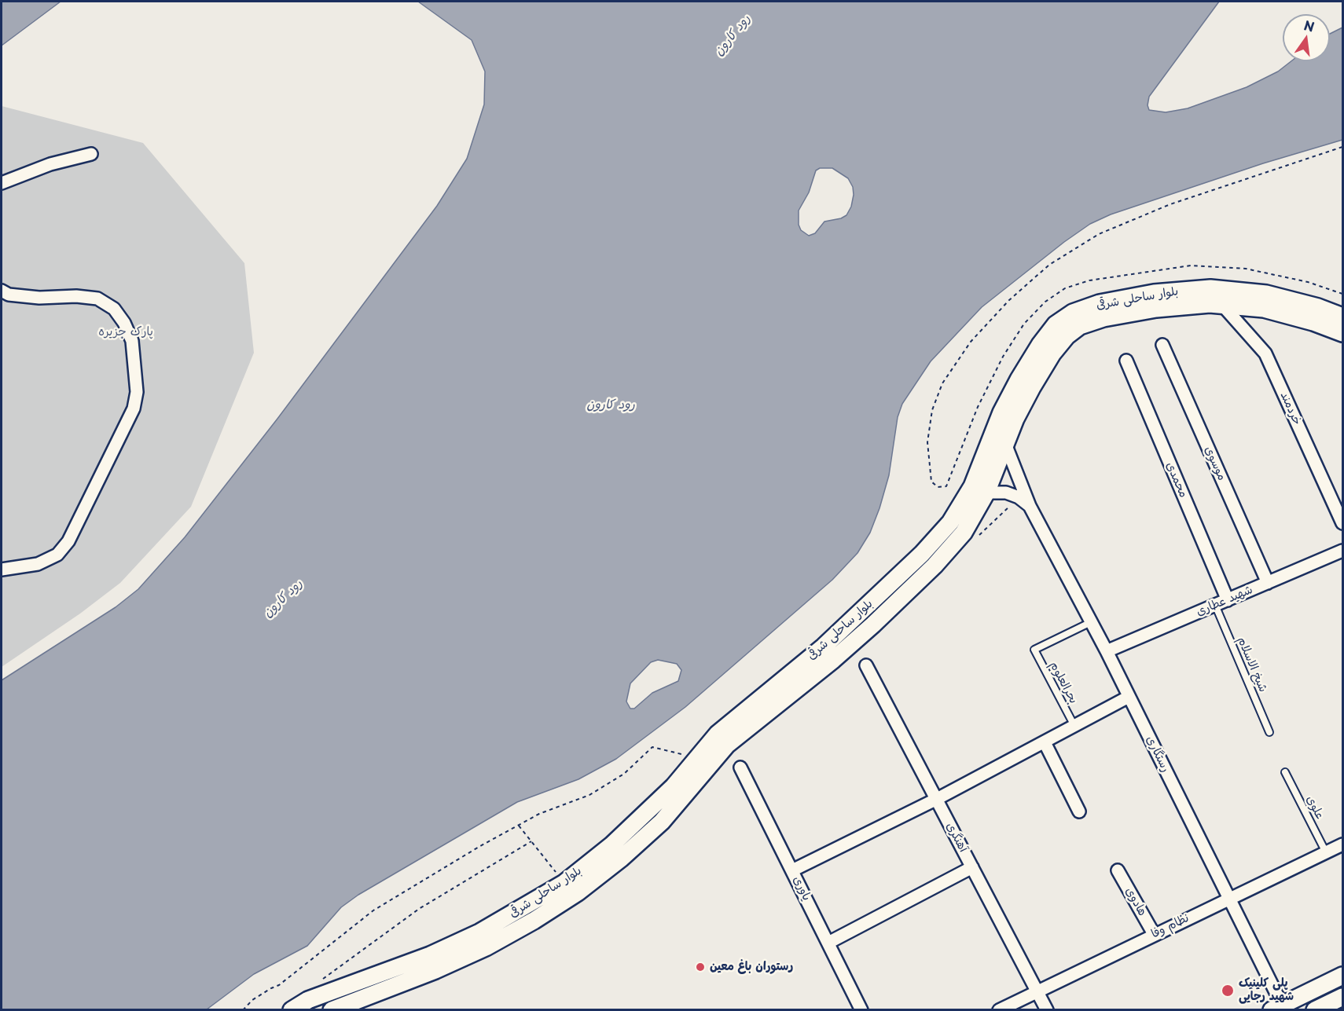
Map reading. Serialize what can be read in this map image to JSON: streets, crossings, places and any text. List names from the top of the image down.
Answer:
{
  "streets": {
    "main road": ["بلوار ساحلی شرقی"],
    "street": [
      "خردمند",
      "موسوی",
      "محمدی",
      "شهید عطاری",
      "رستگاری",
      "آهنگری",
      "یاوری",
      "هادوی",
      "نظام وفا"
    ],
    "lane": ["شیخ الاسلام", "بحرالعلوم", "علوی"]
  },
  "crossings": [
    ["بلوار ساحلی شرقی", "خردمند"],
    ["بلوار ساحلی شرقی", "رستگاری"],
    ["موسوی", "شهید عطاری"],
    ["محمدی", "شهید عطاری"],
    ["شهید عطاری", "شیخ الاسلام"],
    ["شهید عطاری", "رستگاری"],
    ["بحرالعلوم", "رستگاری"],
    ["رستگاری", "نظام وفا"],
    ["علوی", "نظام وفا"],
    ["آهنگری", "نظام وفا"],
    ["هادوی", "نظام وفا"]
  ],
  "water": ["رود کارون"],
  "parks": ["پارک جزیره"],
  "places": ["رستوران باغ معین", "پلی کلینیک شهید رجایی"],
  "north": "top"
}
